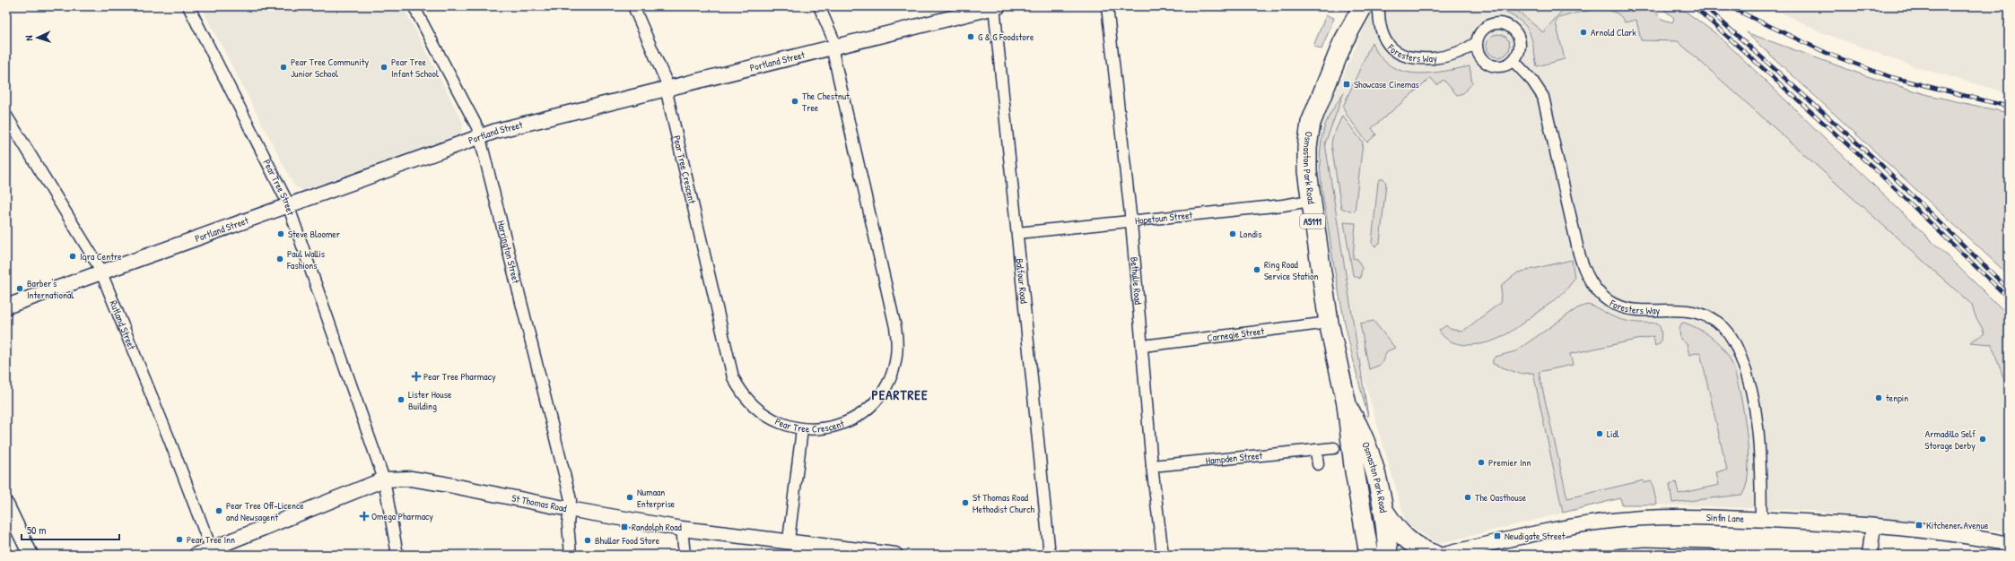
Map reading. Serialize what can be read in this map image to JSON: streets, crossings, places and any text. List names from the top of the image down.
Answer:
{
  "streets": {
    "highway": ["Osmaston Park Road", "A5111"],
    "street": [
      "Foresters Way",
      "Portland Street",
      "Pear Tree Crescent",
      "Pear Tree Street",
      "Hopetoun Street",
      "Harrington Street",
      "Balfour Road",
      "Bethulie Road",
      "Rutland Street",
      "Carnegie Street",
      "Hampden Street",
      "St Thomas Road",
      "Sinfin Lane"
    ]
  },
  "crossings": [
    ["Foresters Way", "Sinfin Lane"],
    ["Portland Street", "Pear Tree Crescent"],
    ["Portland Street", "Pear Tree Street"],
    ["Portland Street", "Harrington Street"],
    ["Portland Street", "Balfour Road"],
    ["Portland Street", "Rutland Street"],
    ["Osmaston Park Road", "Hopetoun Street"],
    ["Osmaston Park Road", "Carnegie Street"],
    ["Pear Tree Street", "St Thomas Road"],
    ["Hopetoun Street", "Balfour Road"],
    ["Hopetoun Street", "Bethulie Road"],
    ["Harrington Street", "St Thomas Road"],
    ["Bethulie Road", "Carnegie Street"],
    ["Bethulie Road", "Hampden Street"],
    ["Rutland Street", "St Thomas Road"]
  ],
  "districts": ["PEARTREE"],
  "places": {
    "other": [
      "Arnold Clark",
      "G & G Foodstore",
      "Pear Tree Community Junior School",
      "Pear Tree Infant School",
      "The Chestnut Tree",
      "Steve Bloomer",
      "Londis",
      "Iqra Centre",
      "Paul Wallis Fashions",
      "Ring Road Service Station",
      "Barber's International",
      "tenpin",
      "Lister House Building",
      "Lidl",
      "Armadillo Self Storage Derby",
      "Premier Inn",
      "Numaan Enterprise",
      "The Oasthouse",
      "St Thomas Road Methodist Church",
      "Pear Tree Off-Licence and Newsagent",
      "Pear Tree Inn",
      "Bhullar Food Store"
    ],
    "transit": [
      "Showcase Cinemas",
      "Kitchener Avenue",
      "Randolph Road",
      "Newdigate Street"
    ],
    "health": ["Pear Tree Pharmacy", "Omega Pharmacy"]
  },
  "scale_bar": "50 m",
  "north": "left"
}
